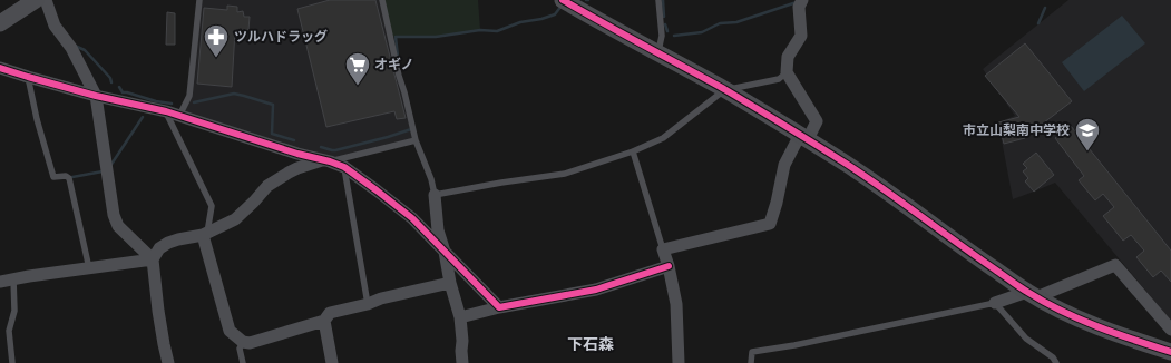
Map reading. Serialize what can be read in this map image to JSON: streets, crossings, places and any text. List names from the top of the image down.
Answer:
{
  "districts": ["下石森"],
  "places": {
    "pharmacy": ["ツルハドラッグ"],
    "supermarket": ["オギノ"],
    "school or university": ["市立山梨南中学校"]
  }
}
